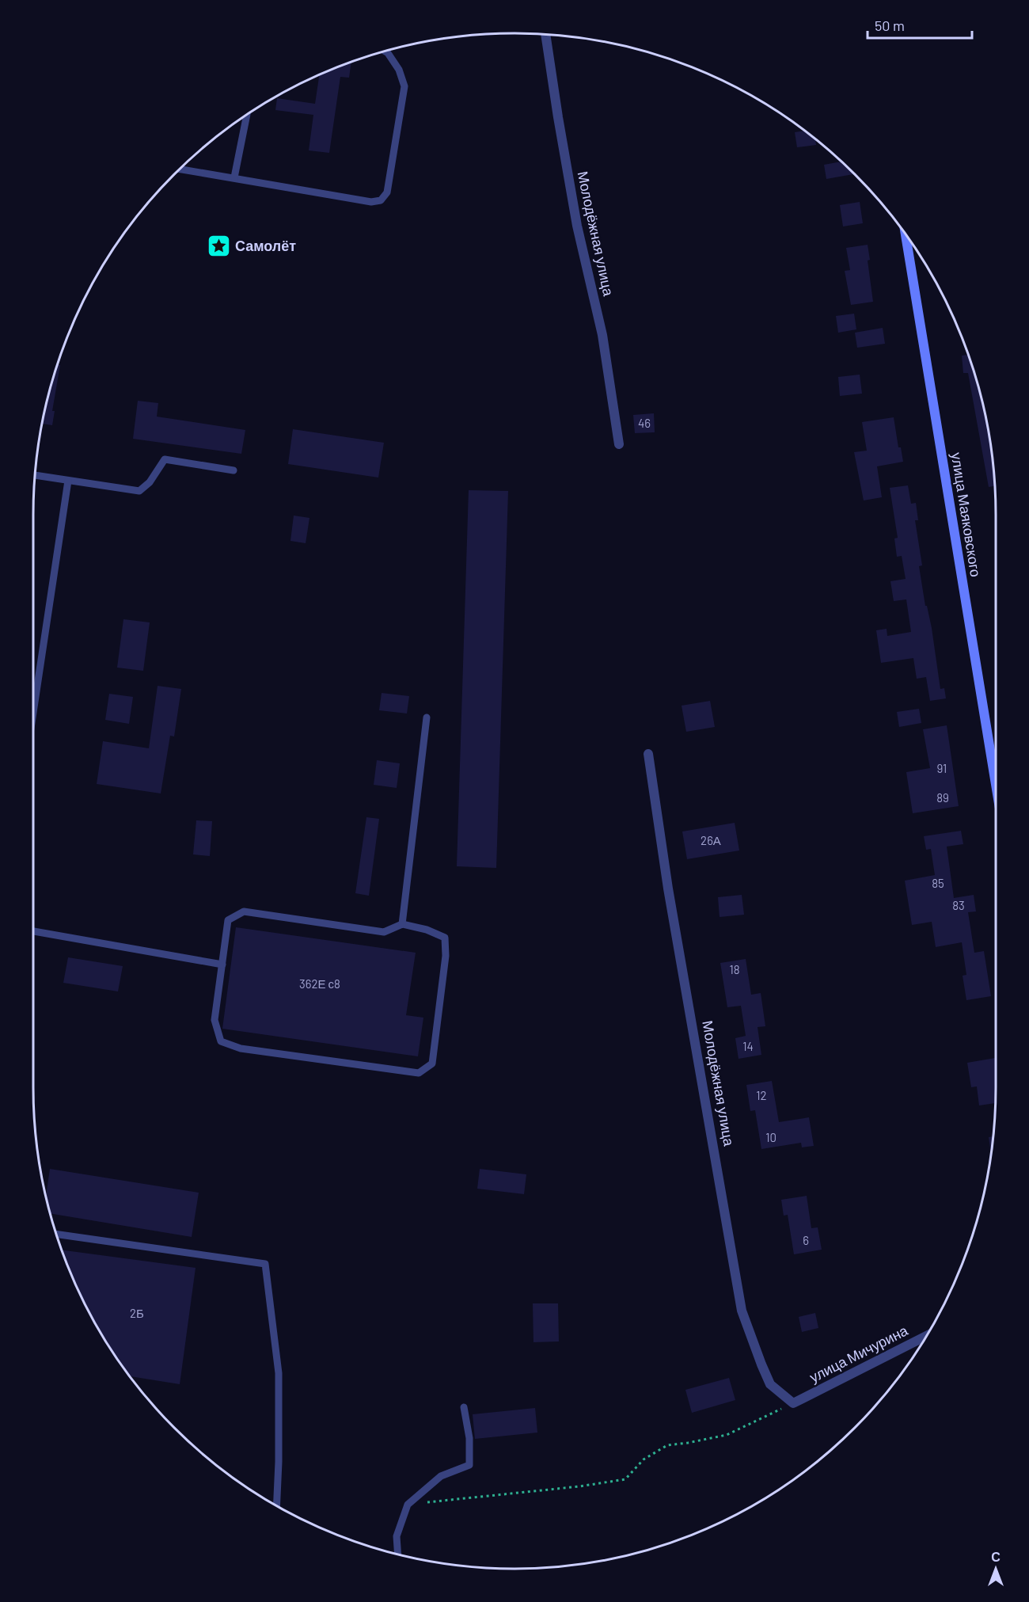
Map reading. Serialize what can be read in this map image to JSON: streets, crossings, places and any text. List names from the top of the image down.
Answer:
{
  "streets": {
    "street": ["Молодёжная улица", "улица Маяковского", "улица Мичурина"]
  },
  "crossings": [
    ["Молодёжная улица", "улица Мичурина"]
  ],
  "places": {
    "place": ["Самолёт"]
  },
  "house_numbers": [
    "46",
    "91",
    "89",
    "26А",
    "85",
    "83",
    "18",
    "362Е с8",
    "14",
    "12",
    "10",
    "6",
    "2Б"
  ],
  "scale_bar": "50 m",
  "north": "top"
}
